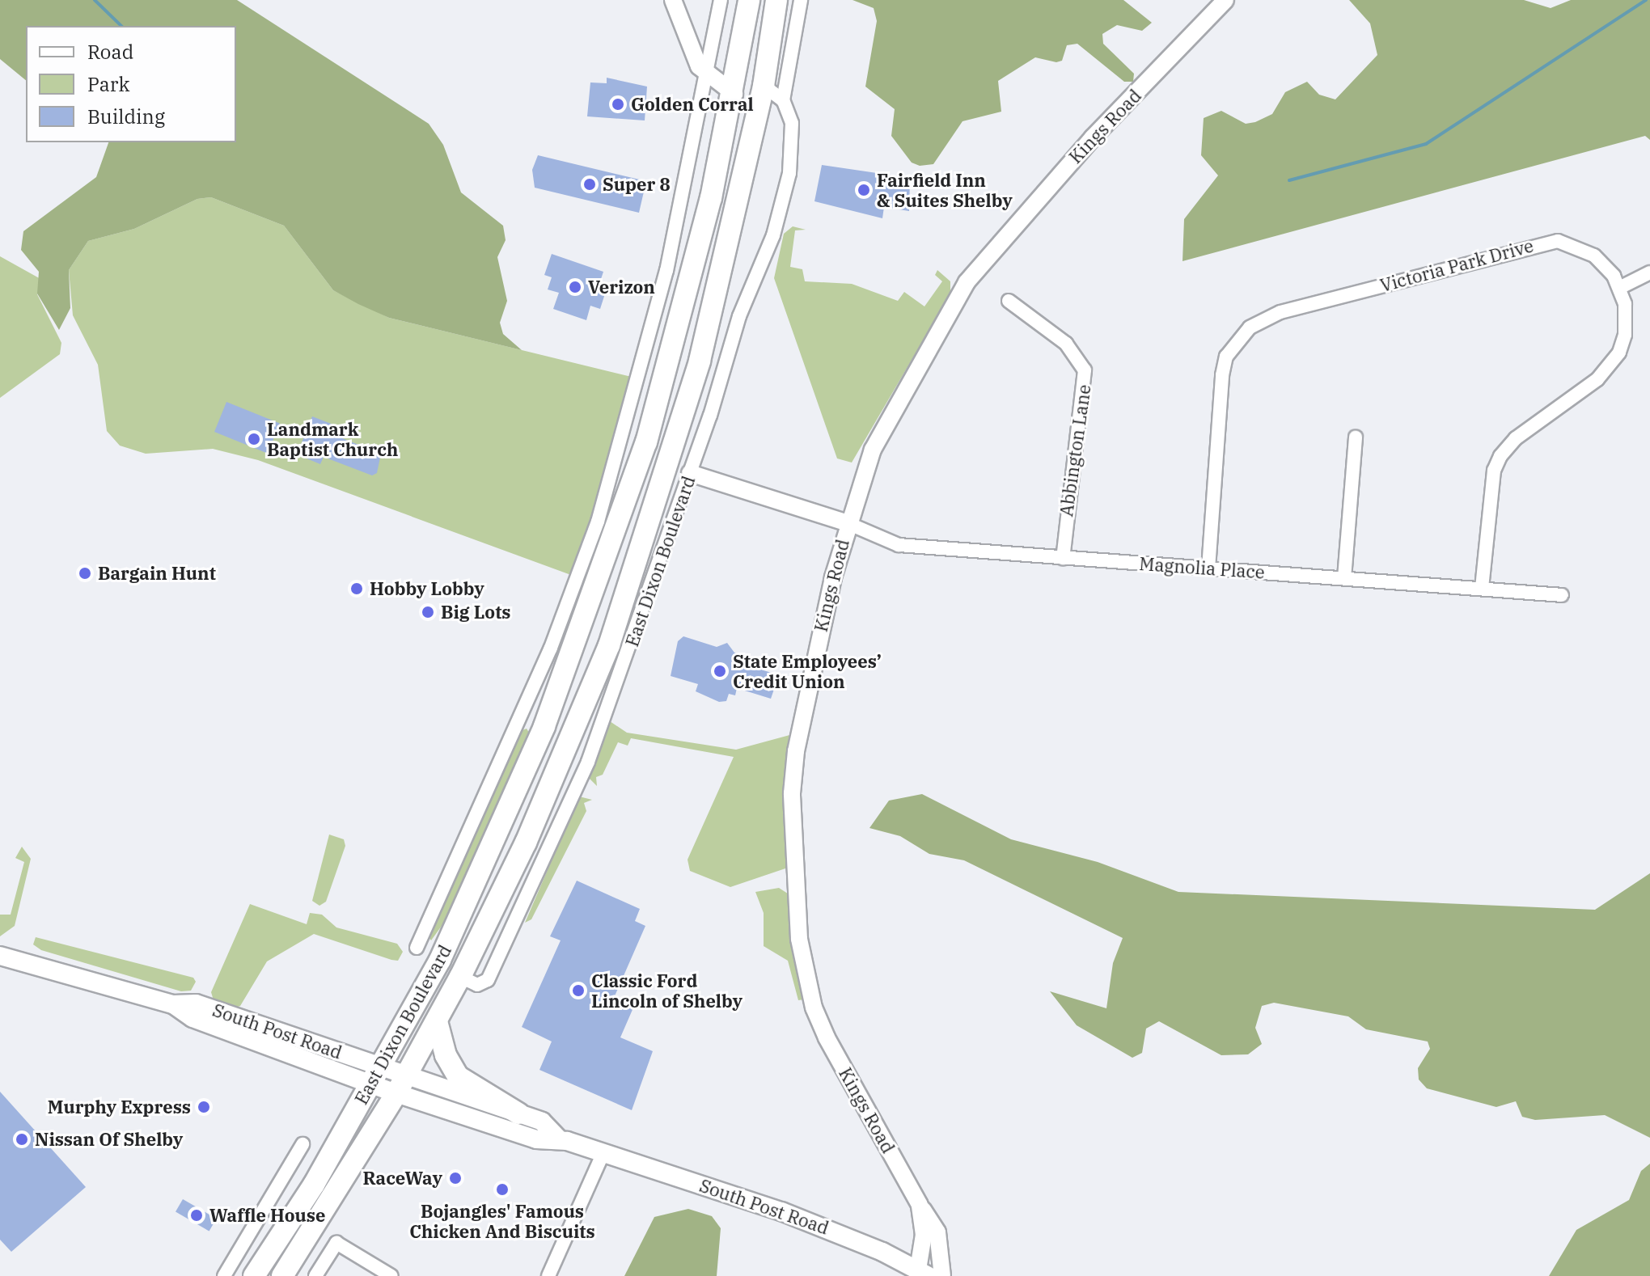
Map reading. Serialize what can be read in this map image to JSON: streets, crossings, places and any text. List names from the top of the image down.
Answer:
{
  "streets": {
    "highway": ["East Dixon Boulevard"],
    "main road": ["South Post Road"],
    "street": [
      "Kings Road",
      "Victoria Park Drive",
      "Abbington Lane",
      "Magnolia Place"
    ]
  },
  "crossings": [
    ["Kings Road", "Magnolia Place"],
    ["Kings Road", "South Post Road"],
    ["Victoria Park Drive", "Magnolia Place"],
    ["Abbington Lane", "Magnolia Place"],
    ["East Dixon Boulevard", "South Post Road"]
  ],
  "places": [
    "Golden Corral",
    "Super 8",
    "Fairfield Inn & Suites Shelby",
    "Verizon",
    "Landmark Baptist Church",
    "Bargain Hunt",
    "Hobby Lobby",
    "Big Lots",
    "State Employees’ Credit Union",
    "Classic Ford Lincoln of Shelby",
    "Murphy Express",
    "Nissan Of Shelby",
    "RaceWay",
    "Bojangles' Famous Chicken And Biscuits",
    "Waffle House"
  ],
  "legend": ["Road", "Park", "Building"]
}
